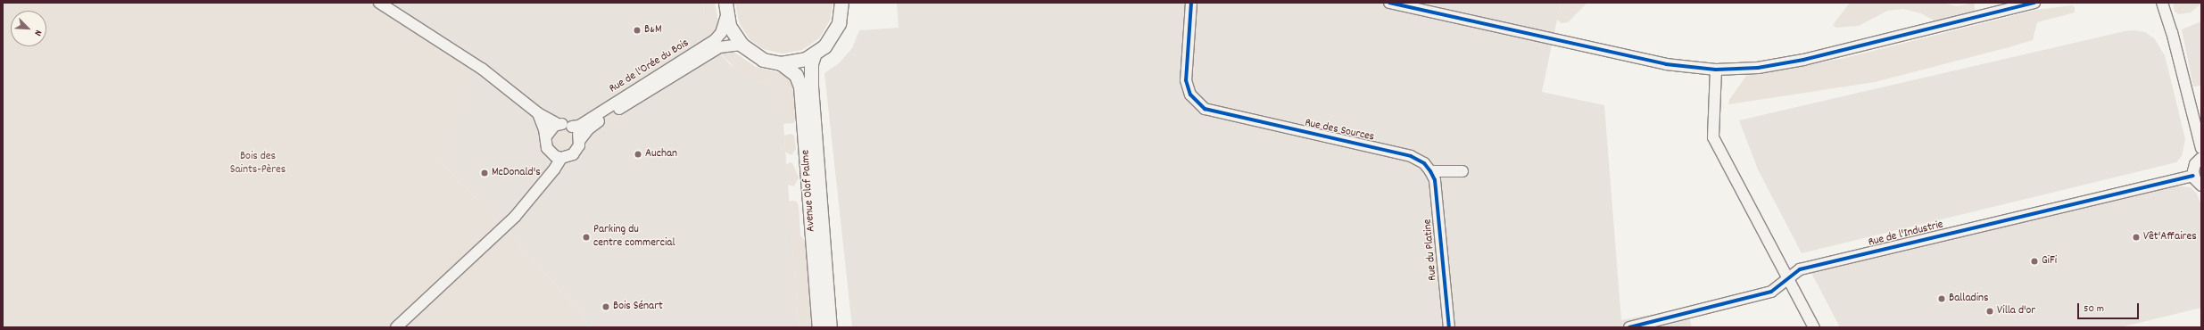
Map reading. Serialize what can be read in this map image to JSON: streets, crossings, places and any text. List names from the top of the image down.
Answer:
{
  "streets": {
    "main road": ["Avenue Olof Palme"],
    "street": [
      "Rue de l'Orée du Bois",
      "Rue des Sources",
      "Rue de l'Industrie",
      "Rue du Platine"
    ]
  },
  "crossings": [
    ["Rue des Sources", "Rue du Platine"]
  ],
  "parks": ["Bois des Saints-Pères"],
  "places": [
    "B&M",
    "Auchan",
    "McDonald's",
    "Parking du centre commercial",
    "Vêt'Affaires",
    "GiFi",
    "Balladins",
    "Bois Sénart",
    "Villa d'or"
  ],
  "scale_bar": "50 m",
  "north": "bottom right"
}
